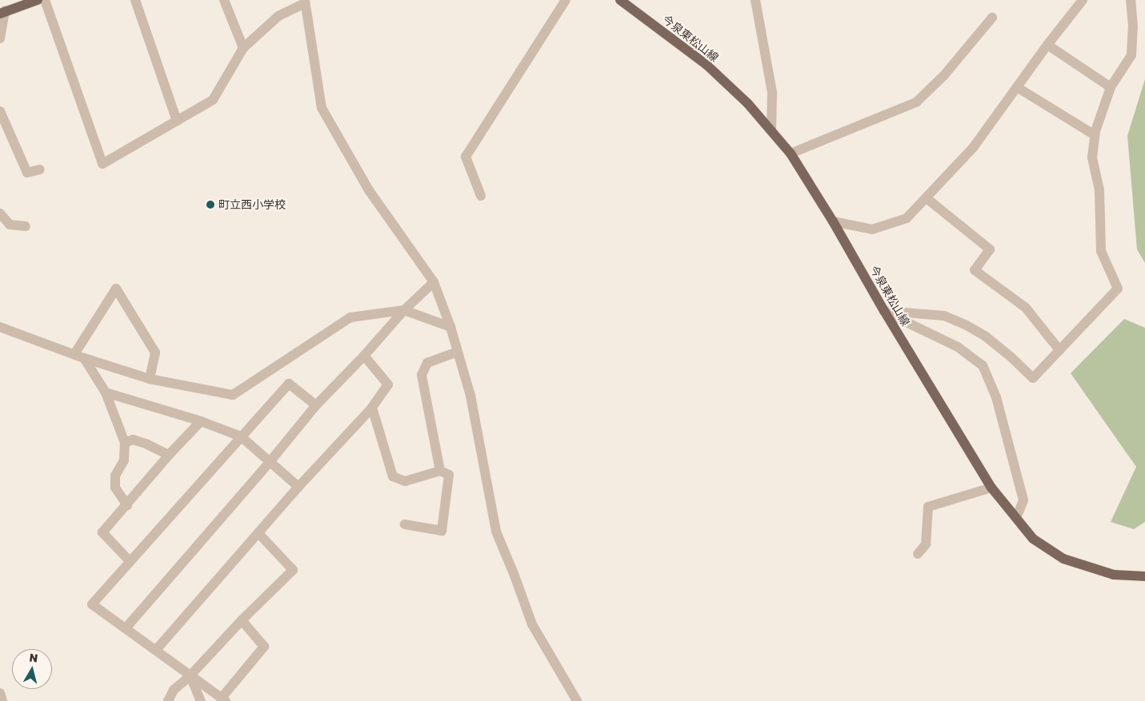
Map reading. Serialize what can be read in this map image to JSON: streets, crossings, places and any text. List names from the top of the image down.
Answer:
{
  "streets": {
    "main road": ["今泉東松山線"]
  },
  "places": ["町立西小学校"],
  "north": "top"
}
